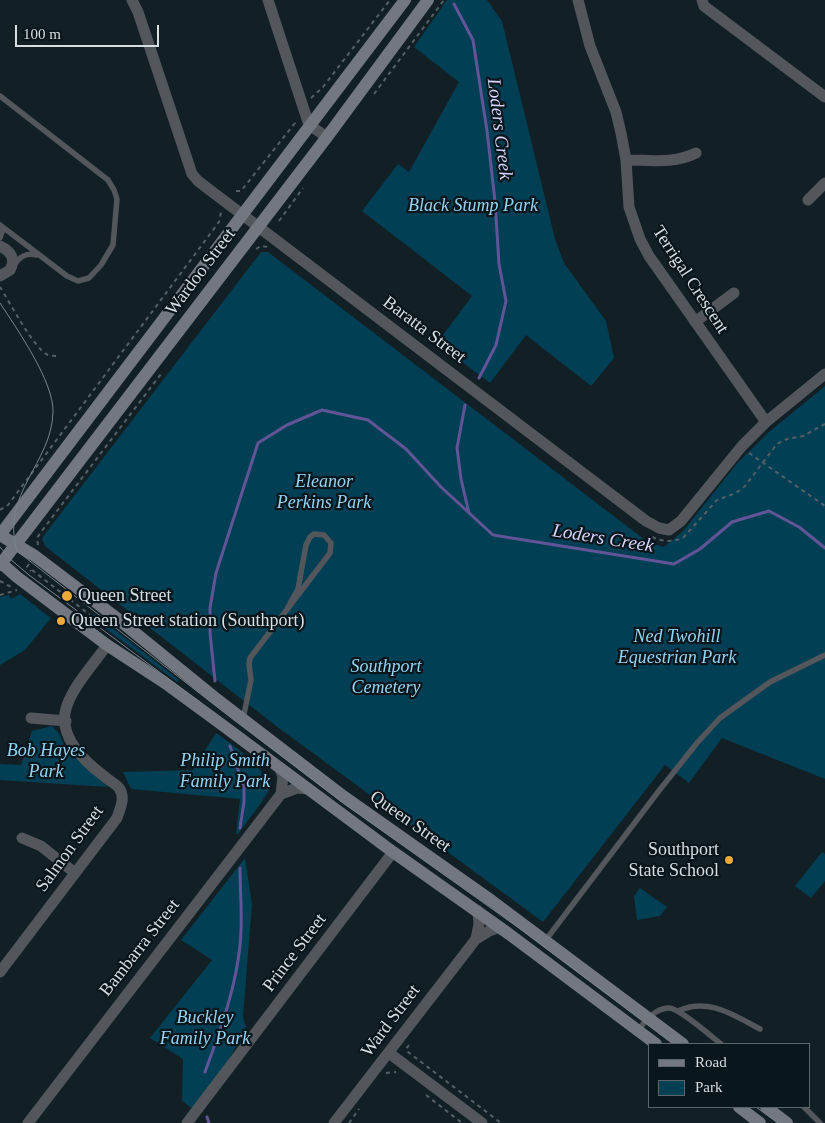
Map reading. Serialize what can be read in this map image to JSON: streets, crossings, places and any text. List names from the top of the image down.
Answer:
{
  "streets": {
    "street": [
      "Wardoo Street",
      "Terrigal Crescent",
      "Baratta Street",
      "Queen Street",
      "Salmon Street",
      "Bambarra Street",
      "Prince Street",
      "Ward Street"
    ]
  },
  "crossings": [
    ["Wardoo Street", "Baratta Street"],
    ["Wardoo Street", "Queen Street"],
    ["Terrigal Crescent", "Baratta Street"],
    ["Queen Street", "Salmon Street"],
    ["Queen Street", "Prince Street"],
    ["Queen Street", "Ward Street"]
  ],
  "water": ["Loders Creek"],
  "parks": [
    "Black Stump Park",
    "Eleanor Perkins Park",
    "Ned Twohill Equestrian Park",
    "Southport Cemetery",
    "Bob Hayes Park",
    "Philip Smith Family Park",
    "Buckley Family Park"
  ],
  "places": ["Queen Street", "Queen Street station (Southport)", "Southport State School"],
  "legend": ["Road", "Park"],
  "scale_bar": "100 m"
}
